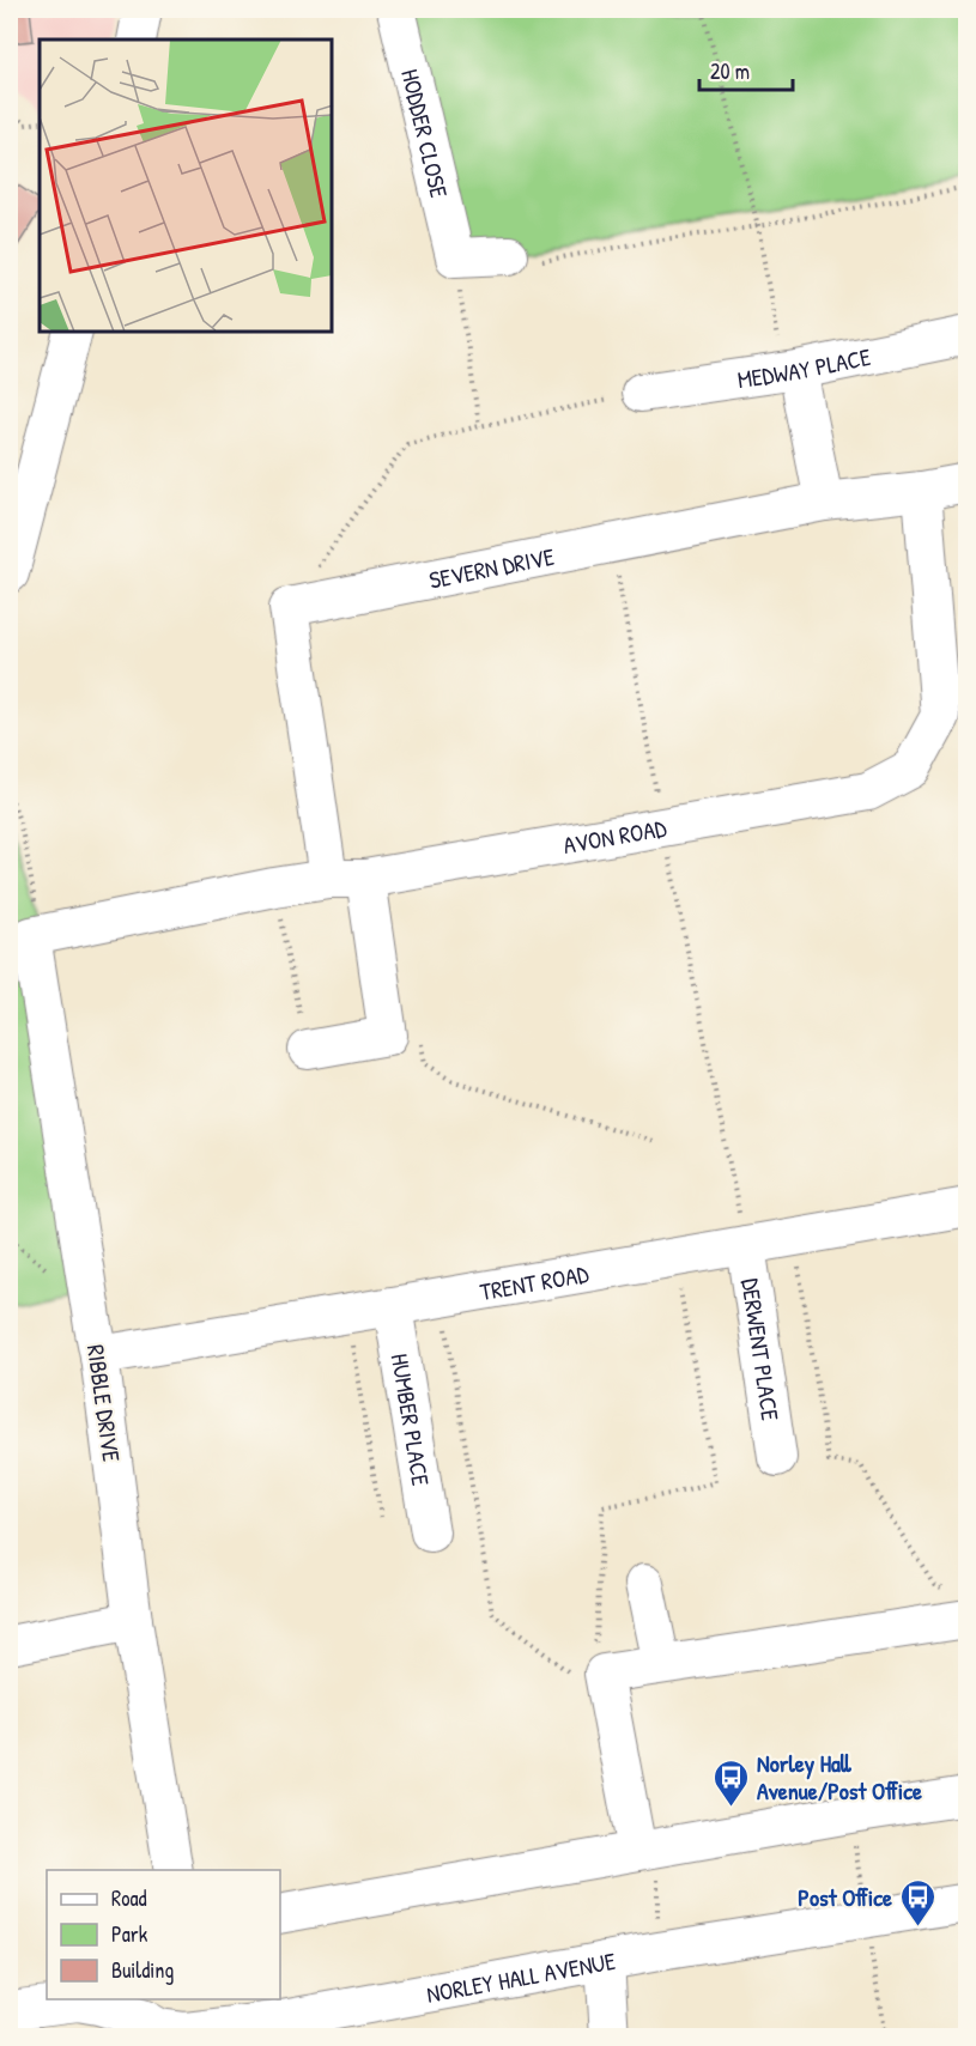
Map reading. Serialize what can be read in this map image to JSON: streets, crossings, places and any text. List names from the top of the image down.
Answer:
{
  "streets": {
    "street": [
      "HODDER CLOSE",
      "MEDWAY PLACE",
      "SEVERN DRIVE",
      "AVON ROAD",
      "TRENT ROAD",
      "DERWENT PLACE",
      "RIBBLE DRIVE",
      "HUMBER PLACE",
      "NORLEY HALL AVENUE"
    ]
  },
  "crossings": [
    ["SEVERN DRIVE", "AVON ROAD"],
    ["AVON ROAD", "RIBBLE DRIVE"],
    ["TRENT ROAD", "DERWENT PLACE"],
    ["TRENT ROAD", "RIBBLE DRIVE"],
    ["TRENT ROAD", "HUMBER PLACE"]
  ],
  "places": {
    "bus stop": ["Norley Hall Avenue/Post Office", "Post Office"]
  },
  "legend": ["Road", "Park", "Building"],
  "scale_bar": "20 m"
}
